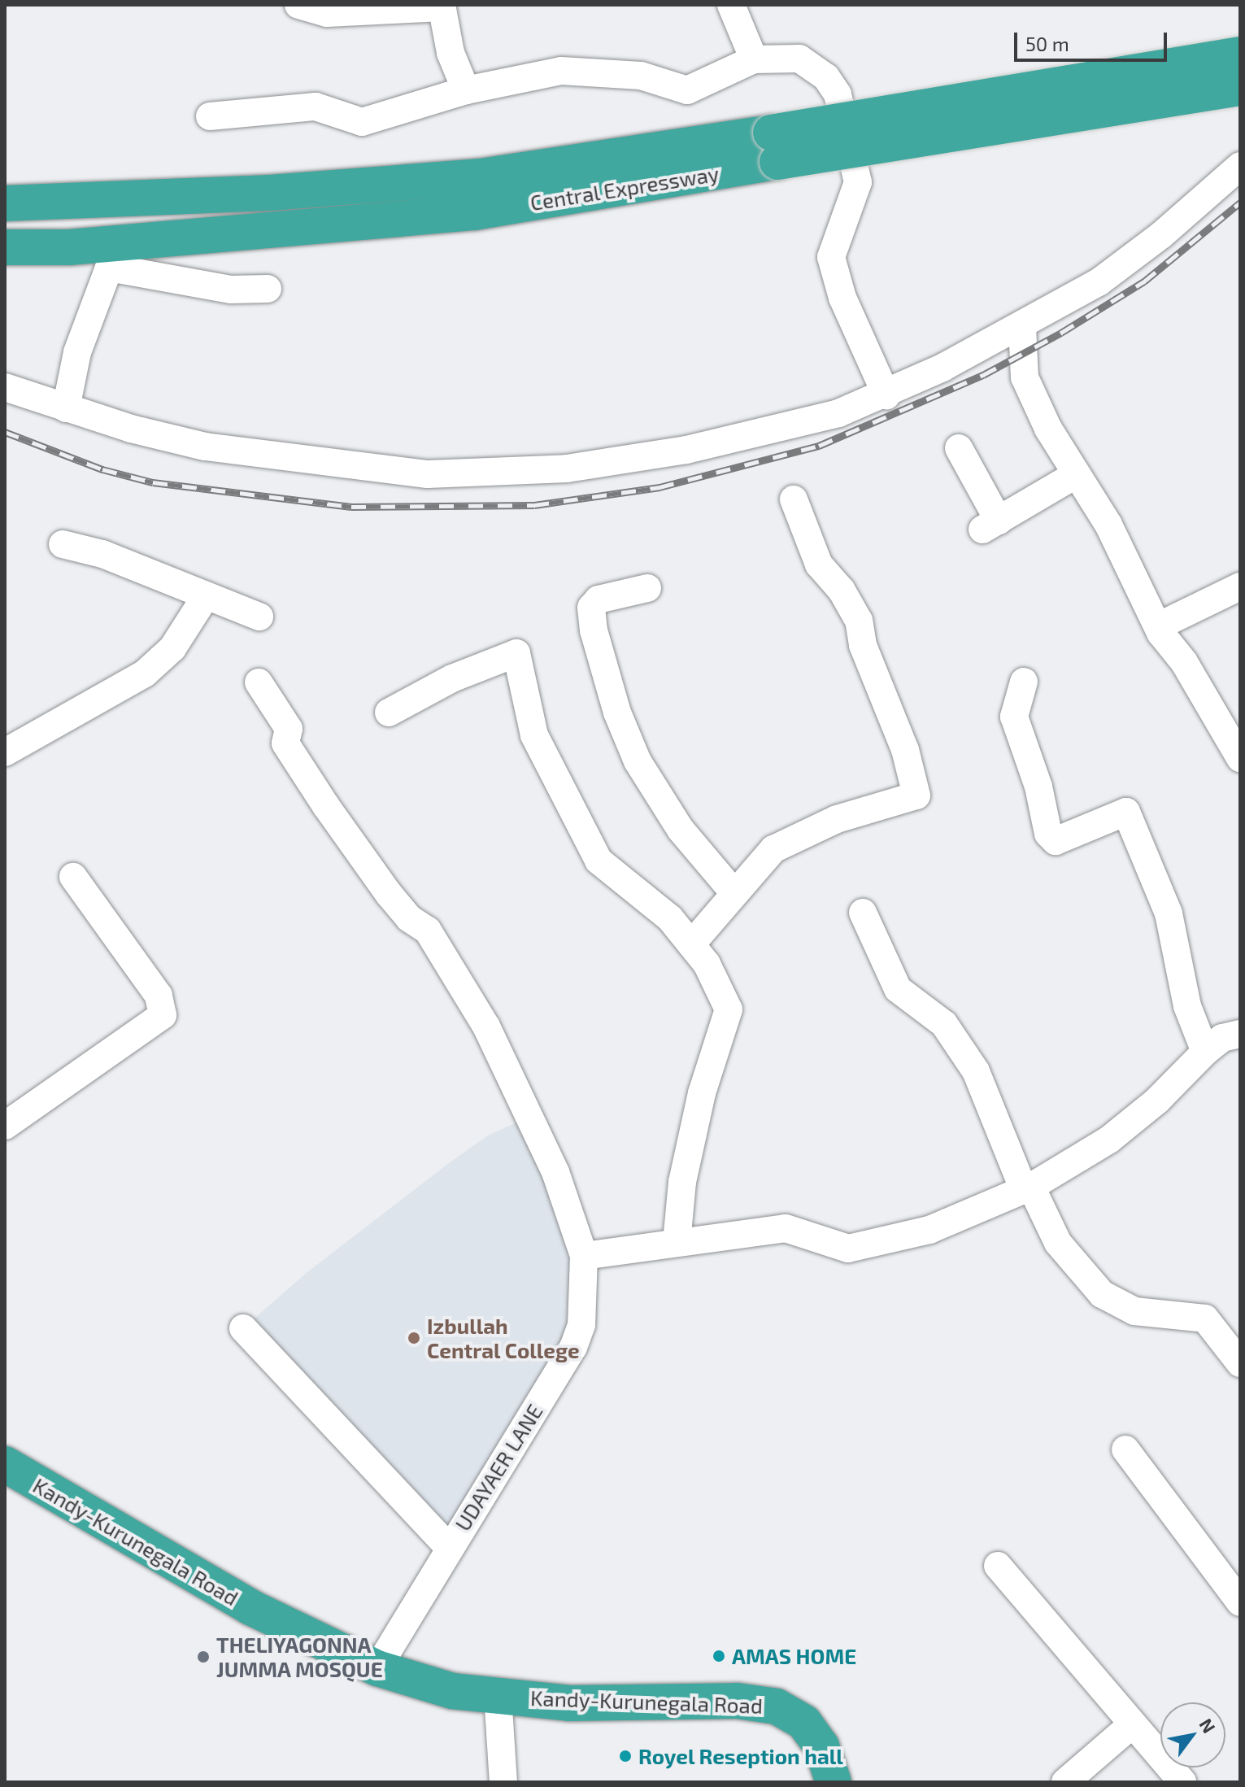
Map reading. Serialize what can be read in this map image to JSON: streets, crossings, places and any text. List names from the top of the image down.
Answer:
{
  "streets": {
    "highway": ["Central Expressway", "Kandy-Kurunegala Road"],
    "street": ["UDAYAER LANE"]
  },
  "crossings": [
    ["UDAYAER LANE", "Kandy-Kurunegala Road"]
  ],
  "places": [
    "Izbullah Central College",
    "AMAS HOME",
    "THELIYAGONNA JUMMA MOSQUE",
    "Royel Reseption hall"
  ],
  "scale_bar": "50 m",
  "north": "top right"
}
